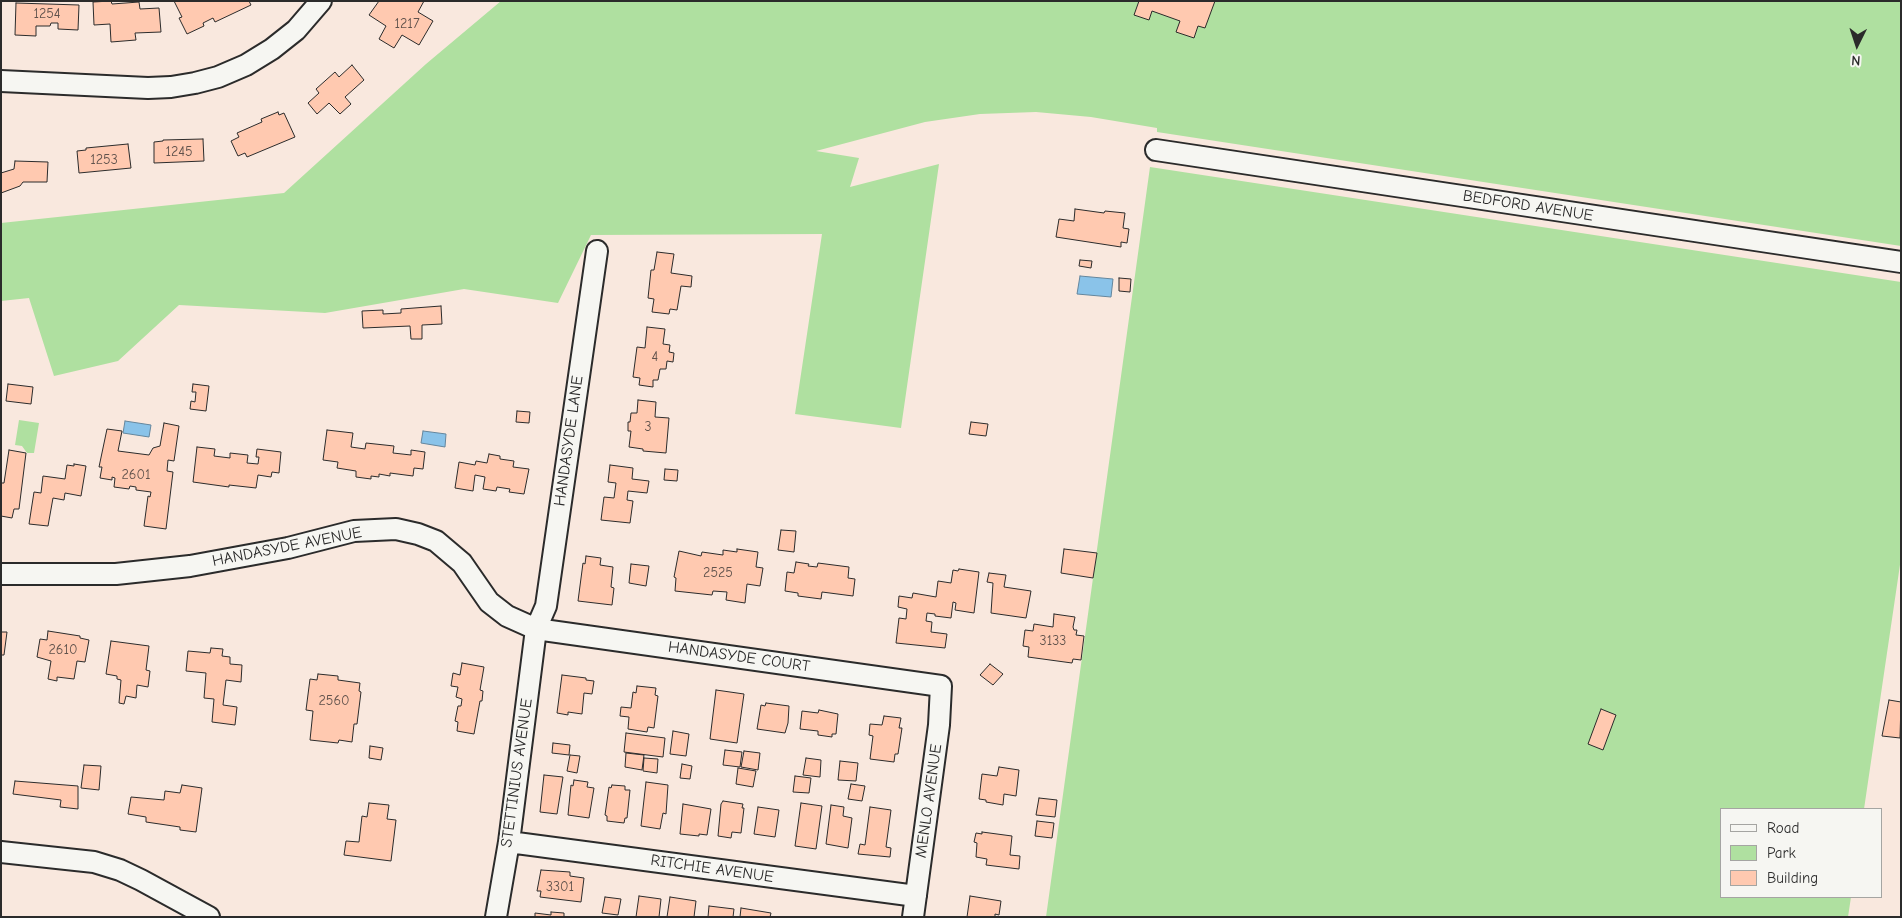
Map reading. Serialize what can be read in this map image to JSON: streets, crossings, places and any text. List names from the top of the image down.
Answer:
{
  "streets": {
    "street": [
      "BEDFORD AVENUE",
      "HANDASYDE LANE",
      "HANDASYDE AVENUE",
      "HANDASYDE COURT",
      "STETTINIUS AVENUE",
      "MENLO AVENUE",
      "RITCHIE AVENUE"
    ]
  },
  "crossings": [
    ["HANDASYDE LANE", "HANDASYDE AVENUE"],
    ["HANDASYDE LANE", "HANDASYDE COURT"],
    ["HANDASYDE LANE", "STETTINIUS AVENUE"],
    ["HANDASYDE AVENUE", "HANDASYDE COURT"],
    ["HANDASYDE AVENUE", "STETTINIUS AVENUE"],
    ["HANDASYDE COURT", "STETTINIUS AVENUE"],
    ["HANDASYDE COURT", "MENLO AVENUE"],
    ["STETTINIUS AVENUE", "RITCHIE AVENUE"],
    ["MENLO AVENUE", "RITCHIE AVENUE"]
  ],
  "house_numbers": [
    "1254",
    "1217",
    "1245",
    "1253",
    "4",
    "3",
    "2601",
    "2525",
    "3133",
    "2610",
    "2560",
    "3301"
  ],
  "legend": ["Road", "Park", "Building"],
  "north": "bottom"
}
